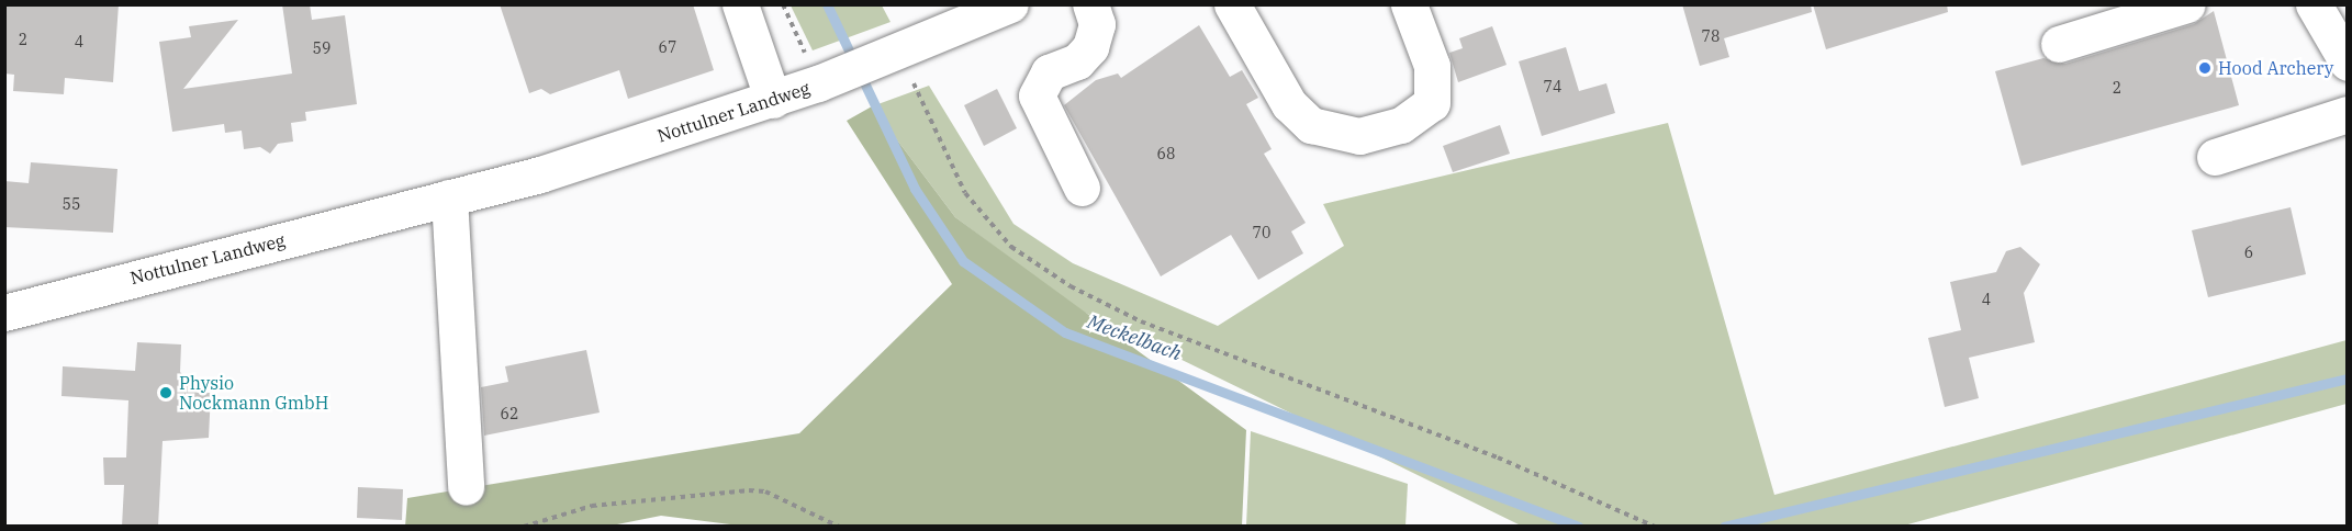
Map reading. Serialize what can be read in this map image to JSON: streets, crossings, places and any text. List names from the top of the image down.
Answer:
{
  "streets": {
    "street": ["Nottulner Landweg"]
  },
  "water": ["Meckelbach"],
  "places": ["Hood Archery", "Physio Nockmann GmbH"],
  "house_numbers": [
    "78",
    "2",
    "4",
    "67",
    "59",
    "74",
    "2",
    "68",
    "55",
    "70",
    "6",
    "4",
    "62"
  ]
}
